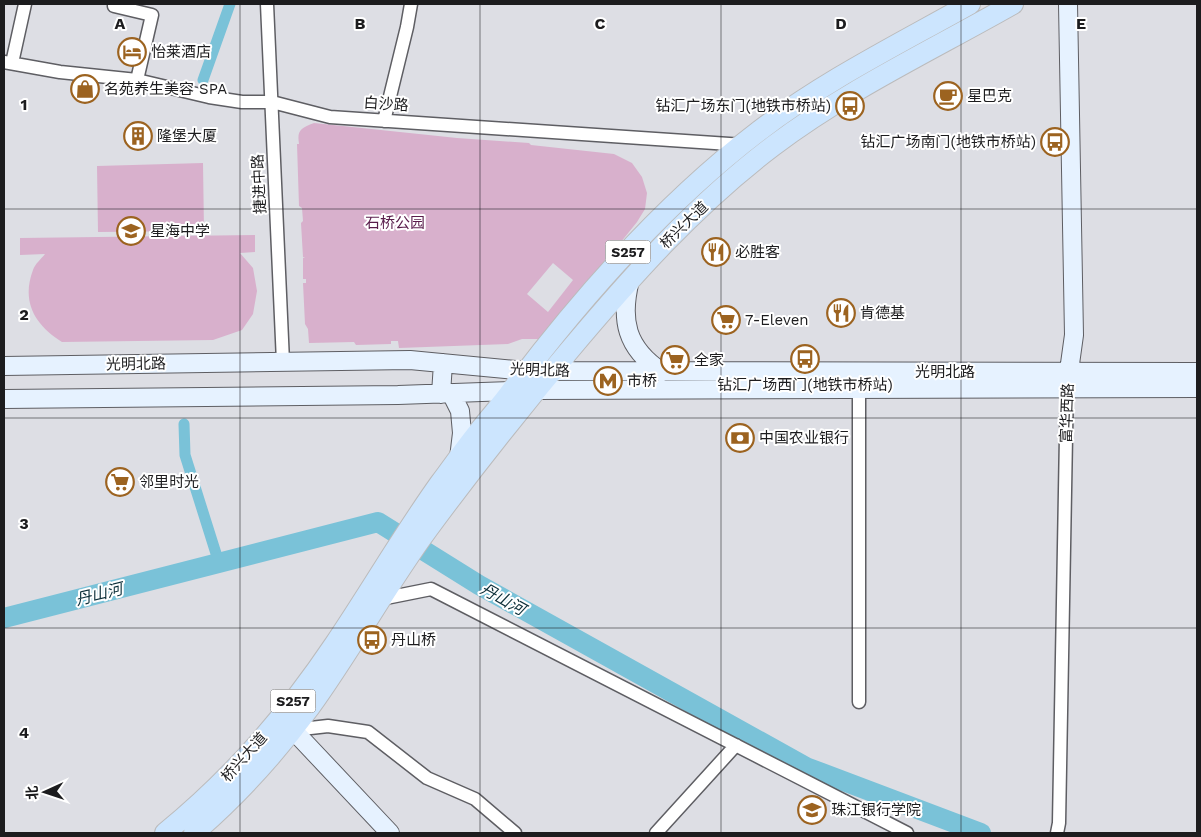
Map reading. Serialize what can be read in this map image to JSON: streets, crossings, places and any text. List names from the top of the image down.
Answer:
{
  "streets": {
    "main road": [
      "桥兴大道",
      "S257",
      "光明北路",
      "富华西路"
    ],
    "street": ["白沙路", "捷进中路"]
  },
  "crossings": [
    ["白沙路", "捷进中路"],
    ["白沙路", "桥兴大道"],
    ["捷进中路", "光明北路"],
    ["桥兴大道", "S257"],
    ["桥兴大道", "光明北路"],
    ["光明北路", "富华西路"]
  ],
  "water": ["丹山河"],
  "parks": ["石桥公园"],
  "places": {
    "hotel": ["怡莱酒店"],
    "shop": ["名苑养生美容 SPA"],
    "cafe": ["星巴克"],
    "bus stop": [
      "钻汇广场东门(地铁市桥站)",
      "钻汇广场南门(地铁市桥站)",
      "钻汇广场西门(地铁市桥站)",
      "丹山桥"
    ],
    "building": ["隆堡大厦"],
    "school or university": ["星海中学", "珠江银行学院"],
    "restaurant": ["必胜客", "肯德基"],
    "supermarket": ["7-Eleven", "全家", "邻里时光"],
    "metro station": ["市桥"],
    "bank": ["中国农业银行"]
  },
  "north": "left",
  "grid": {
    "columns": [
      "A",
      "B",
      "C",
      "D",
      "E"
    ],
    "rows": [
      "1",
      "2",
      "3",
      "4"
    ]
  }
}
